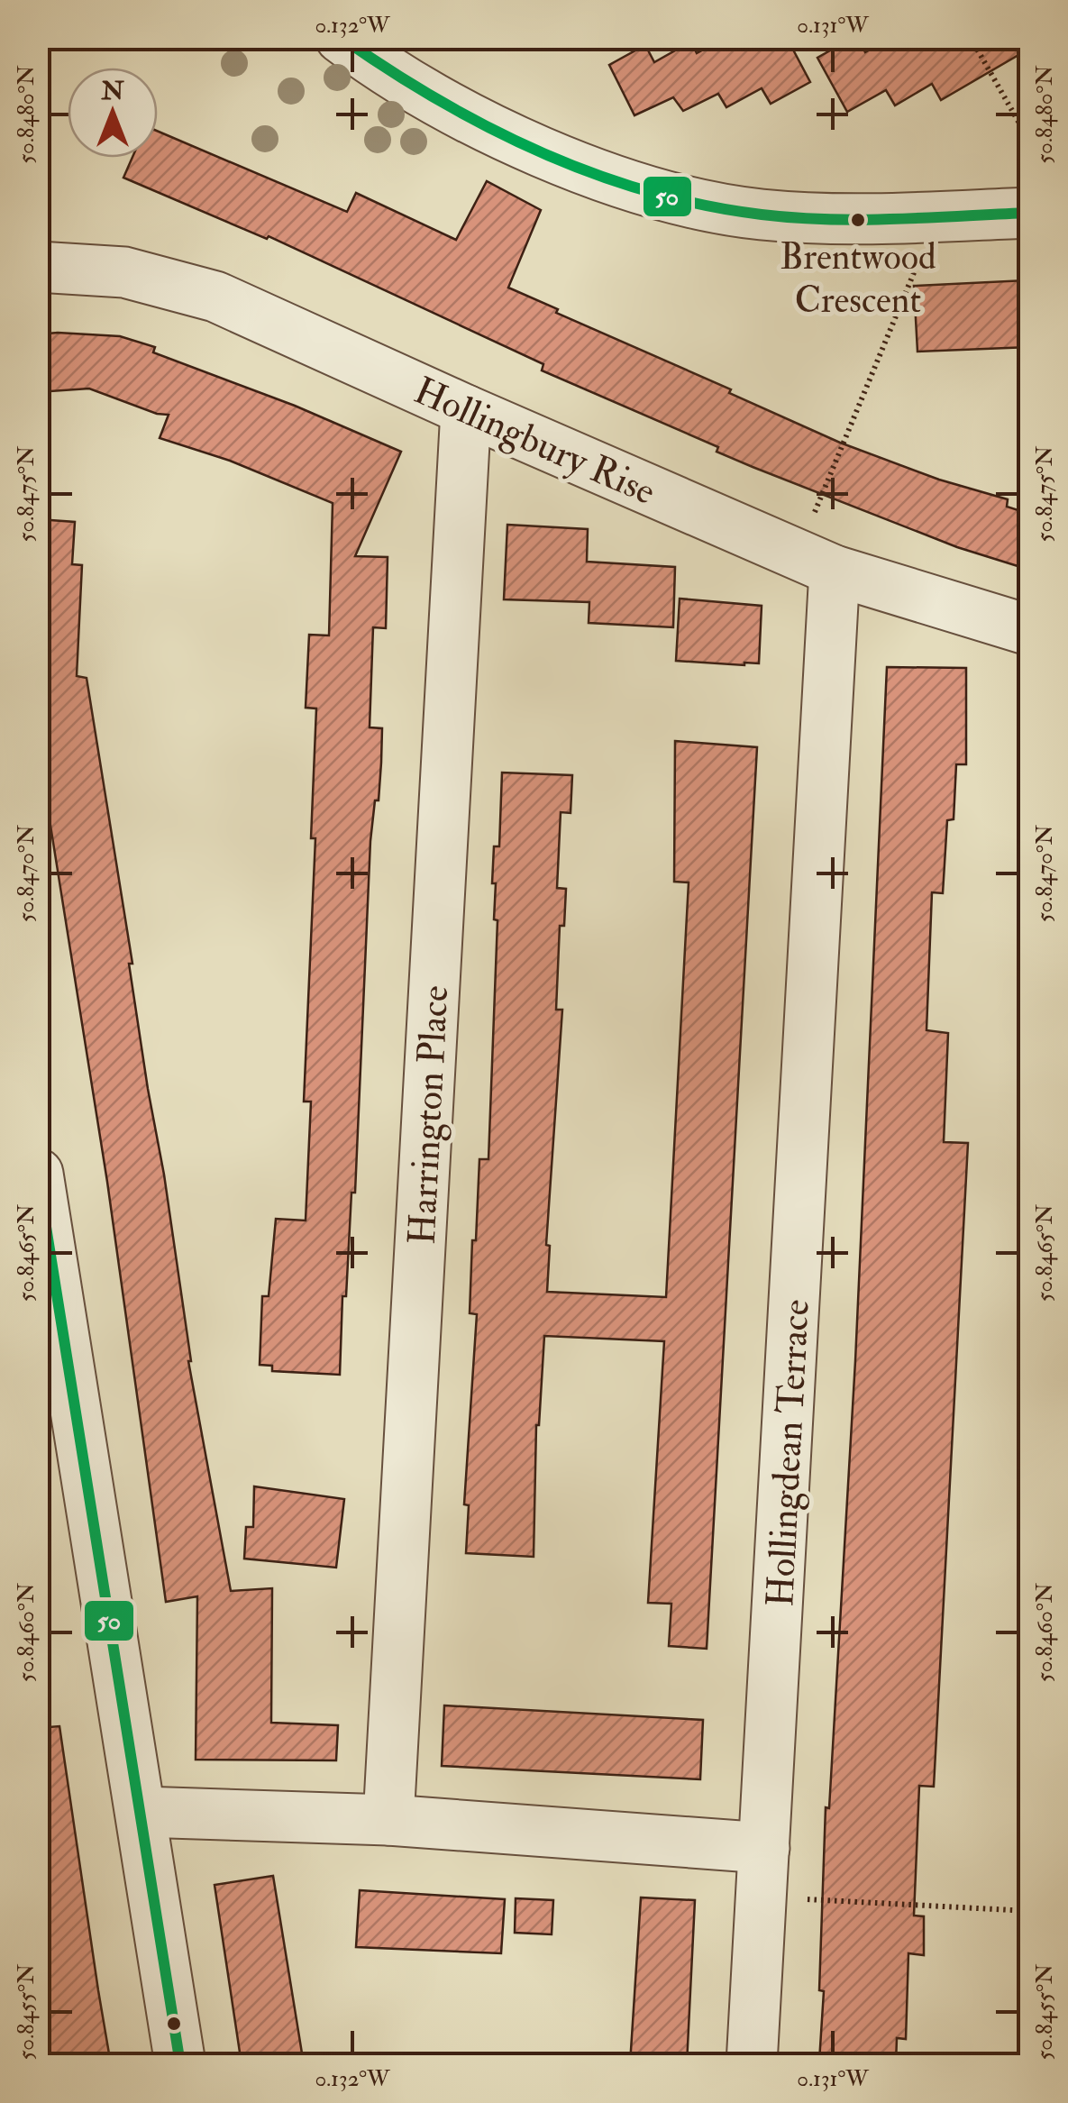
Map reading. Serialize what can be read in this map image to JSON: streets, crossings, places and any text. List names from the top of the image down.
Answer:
{
  "streets": {
    "street": ["Hollingbury Rise", "Harrington Place", "Hollingdean Terrace"]
  },
  "crossings": [
    ["Hollingbury Rise", "Harrington Place"],
    ["Hollingbury Rise", "Hollingdean Terrace"]
  ],
  "places": ["Brentwood Crescent"],
  "lines": ["transit line 50"],
  "north": "top",
  "coordinates": [
    "0.132°W",
    "0.131°W",
    "50.8480°N",
    "50.8475°N",
    "50.8470°N",
    "50.8465°N",
    "50.8460°N",
    "50.8455°N"
  ]
}
